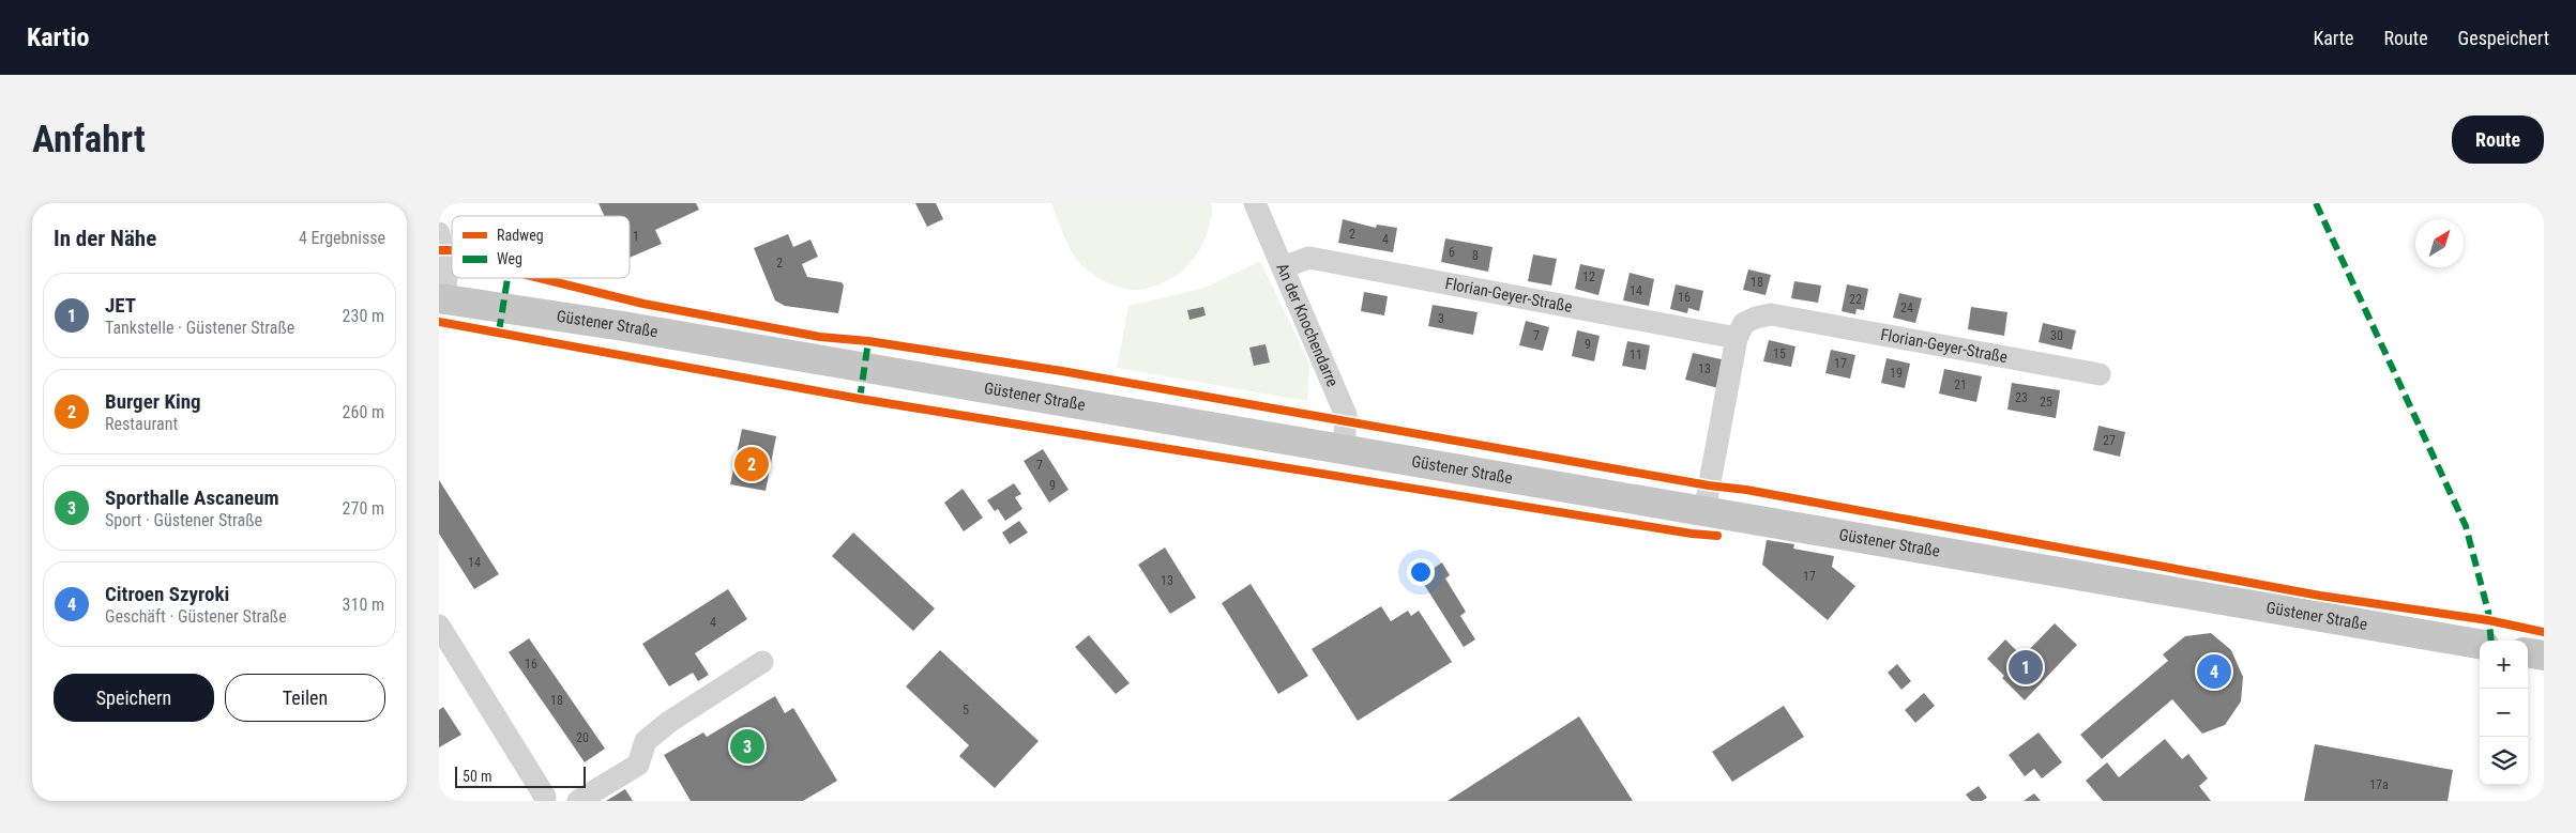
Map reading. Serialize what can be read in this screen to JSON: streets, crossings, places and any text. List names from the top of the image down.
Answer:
{
  "streets": {
    "main road": ["Güstener Straße"],
    "street": ["Florian-Geyer-Straße", "An der Knochendarre"]
  },
  "crossings": [
    ["Florian-Geyer-Straße", "Güstener Straße"],
    ["Florian-Geyer-Straße", "An der Knochendarre"],
    ["Güstener Straße", "An der Knochendarre"]
  ],
  "house_numbers": [
    "2",
    "1",
    "4",
    "6",
    "8",
    "2",
    "12",
    "18",
    "14",
    "16",
    "22",
    "24",
    "3",
    "7",
    "30",
    "9",
    "15",
    "11",
    "17",
    "13",
    "19",
    "21",
    "23",
    "25",
    "27",
    "7",
    "9",
    "14",
    "17",
    "13",
    "4",
    "16",
    "18",
    "5",
    "20",
    "17a"
  ],
  "legend": ["Radweg", "Weg"],
  "scale_bar": "50 m",
  "north": "top right",
  "page": {
    "header": "Kartio",
    "nav": ["Karte", "Route", "Gespeichert"],
    "buttons": [
      "Route",
      ["Speichern", "Teilen"]
    ],
    "title": "Anfahrt",
    "heading": ["In der Nähe", "4 Ergebnisse"],
    "list": [
      {
        "mark": "1",
        "name": "JET",
        "note": "Tankstelle · Güstener Straße",
        "value": "230 m"
      },
      {
        "mark": "2",
        "name": "Burger King",
        "note": "Restaurant",
        "value": "260 m"
      },
      {
        "mark": "3",
        "name": "Sporthalle Ascaneum",
        "note": "Sport · Güstener Straße",
        "value": "270 m"
      },
      {
        "mark": "4",
        "name": "Citroen Szyroki",
        "note": "Geschäft · Güstener Straße",
        "value": "310 m"
      }
    ],
    "pins": [
      "2",
      "1",
      "4",
      "3"
    ],
    "map_buttons": ["+", "−"],
    "scale": "50 m"
  }
}
